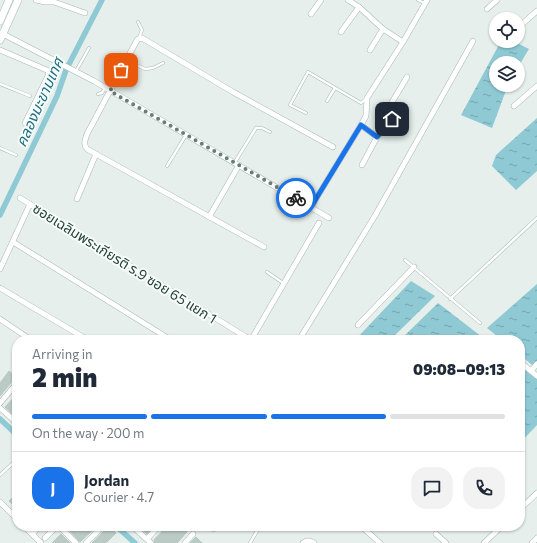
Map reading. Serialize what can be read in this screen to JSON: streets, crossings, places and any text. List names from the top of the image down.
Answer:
{
  "streets": {
    "street": ["ซอยเฉลิมพระเกียรติ ร.9 ซอย 65 แยก 1"]
  },
  "water": ["คลองมะขามเทศ"],
  "page": {
    "heading": ["2 min", "Arriving in", "09:08–09:13"],
    "panel": ["Jordan", "Courier · 4.7"],
    "bar": "On the way · 200 m",
    "round": "J"
  }
}
